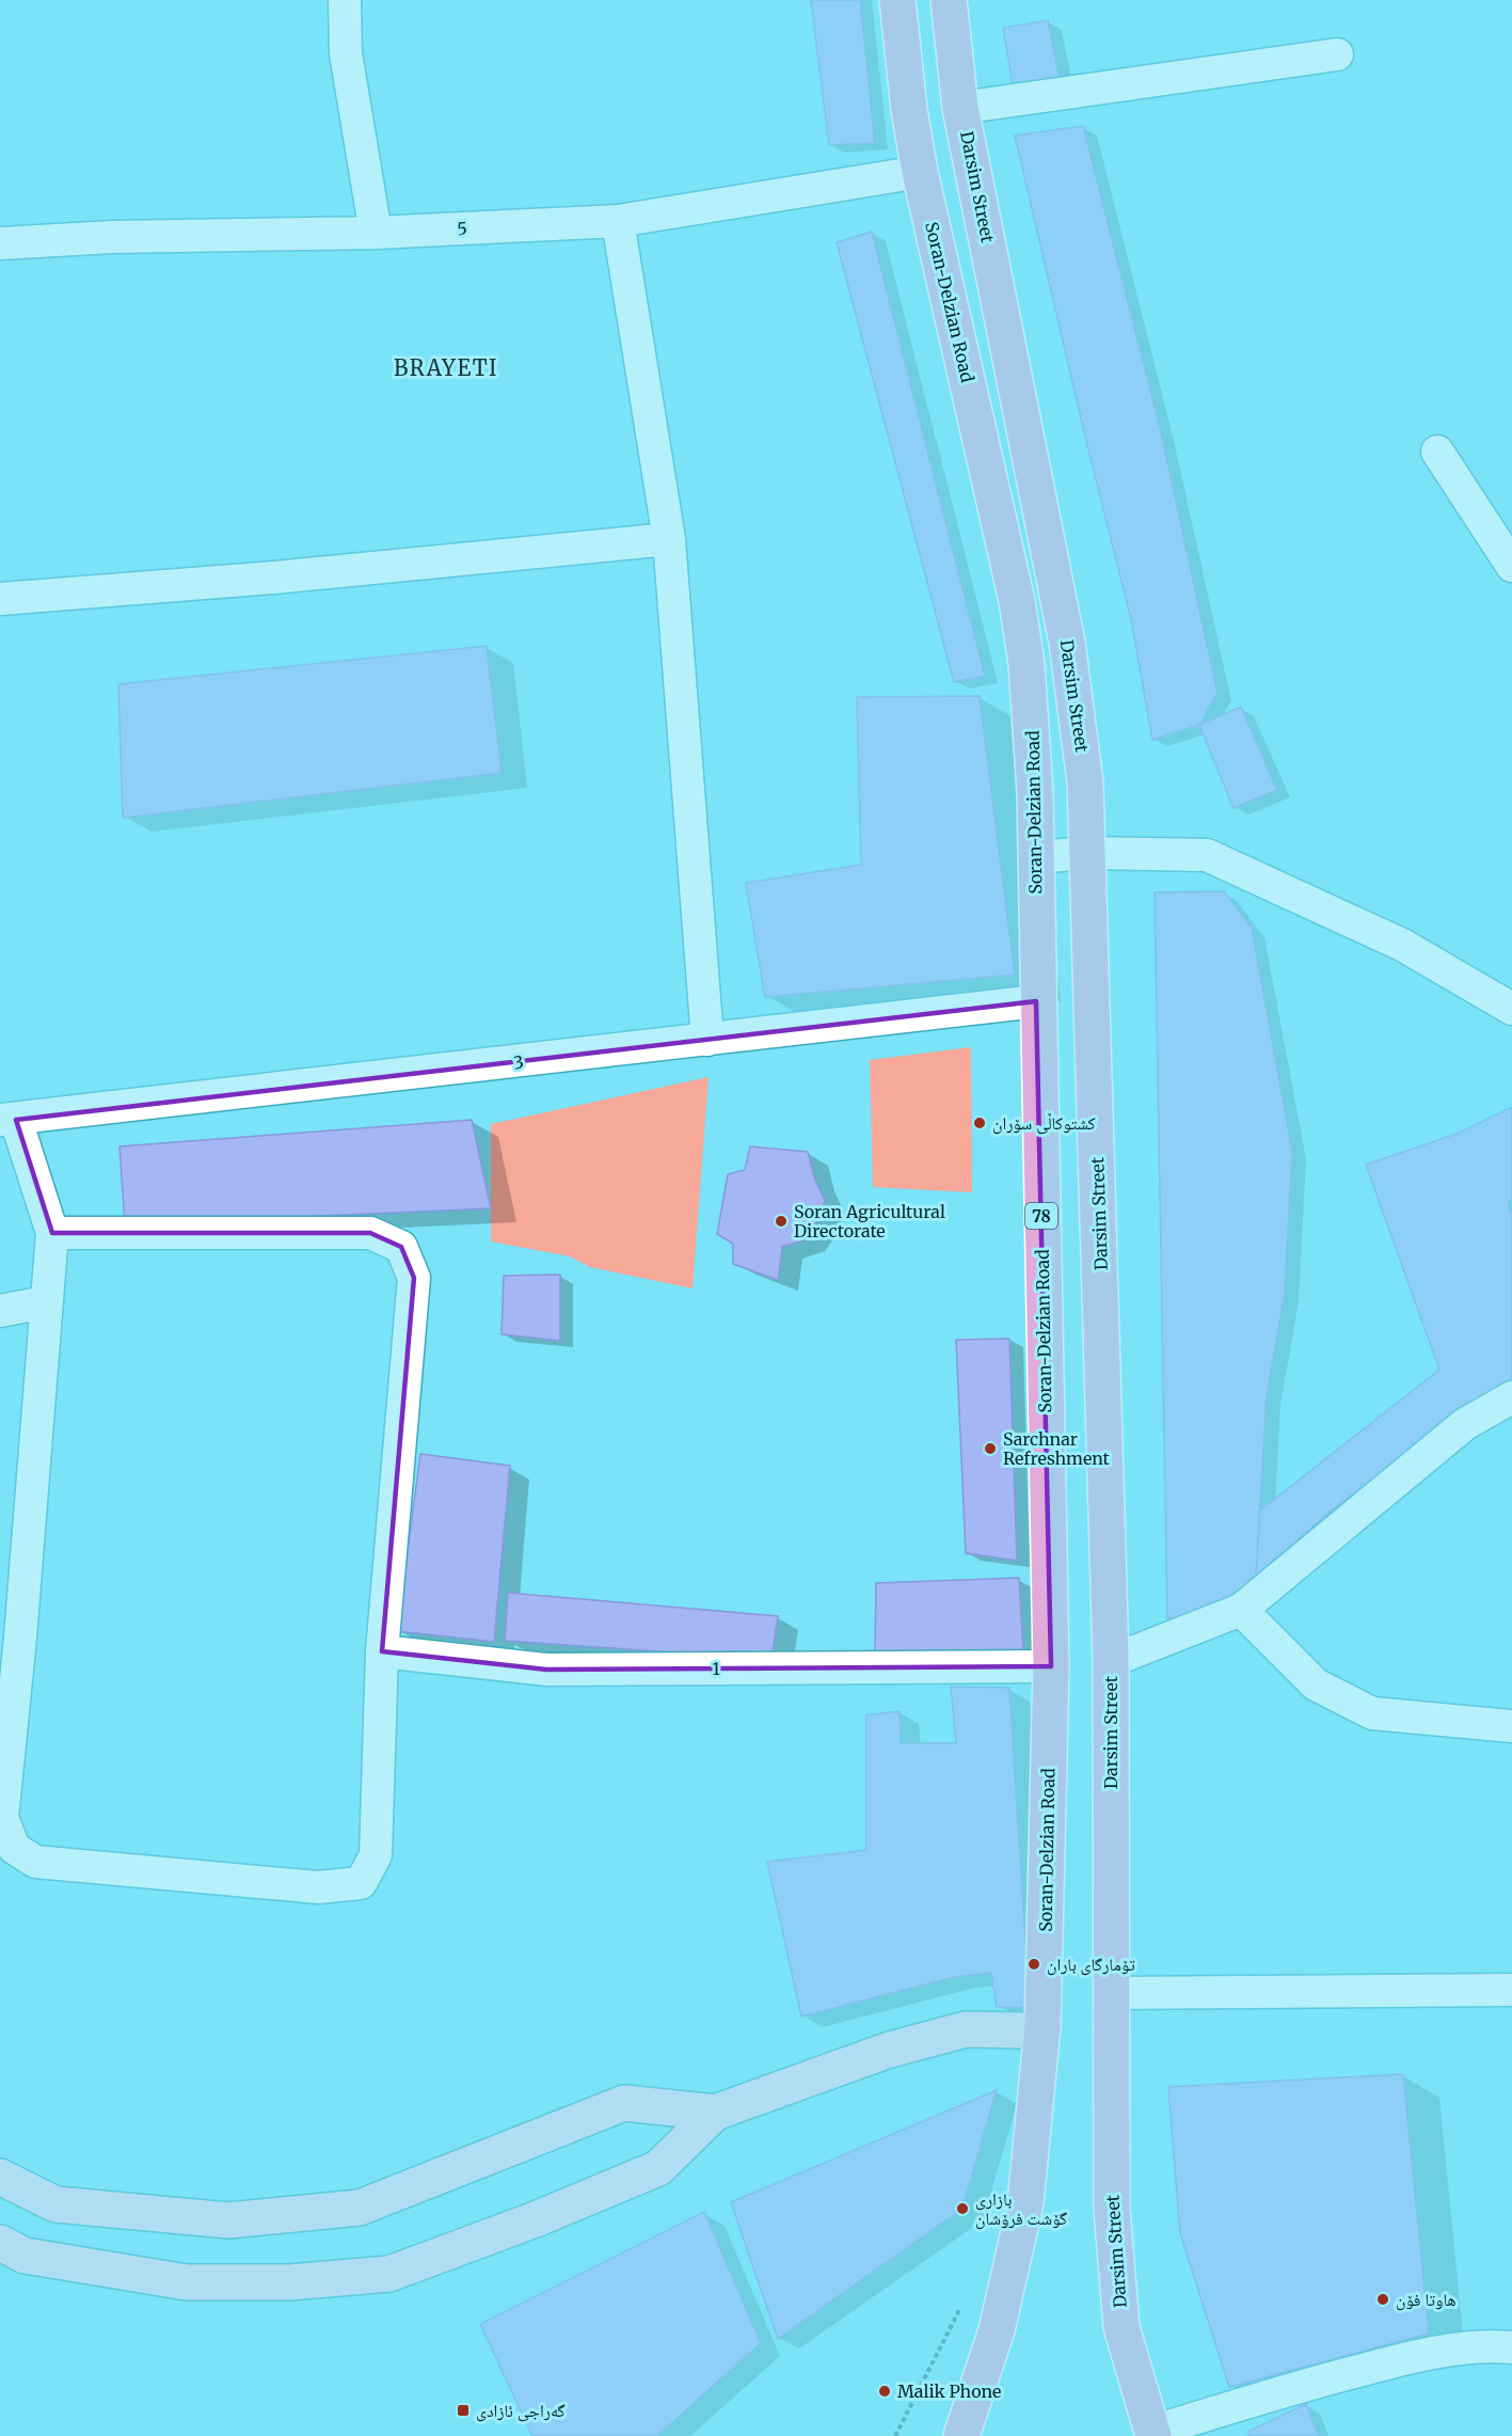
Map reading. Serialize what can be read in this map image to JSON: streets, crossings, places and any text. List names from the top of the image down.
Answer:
{
  "streets": {
    "main road": ["Darsim Street", "Soran-Delzian Road", "78"],
    "street": ["5", "3", "1"]
  },
  "crossings": [
    ["5", "Soran-Delzian Road"],
    ["Soran-Delzian Road", "3"],
    ["Soran-Delzian Road", "1"]
  ],
  "districts": ["BRAYETI"],
  "places": {
    "other": [
      "کشتوکاڵی سۆران",
      "Soran Agricultural Directorate",
      "Sarchnar Refreshment",
      "تۆمارگای باران",
      "بازاڕی گۆشت فرۆشان",
      "هاوتا فۆن",
      "Malik Phone"
    ],
    "transit": ["گەراجی ئازادی"]
  }
}
